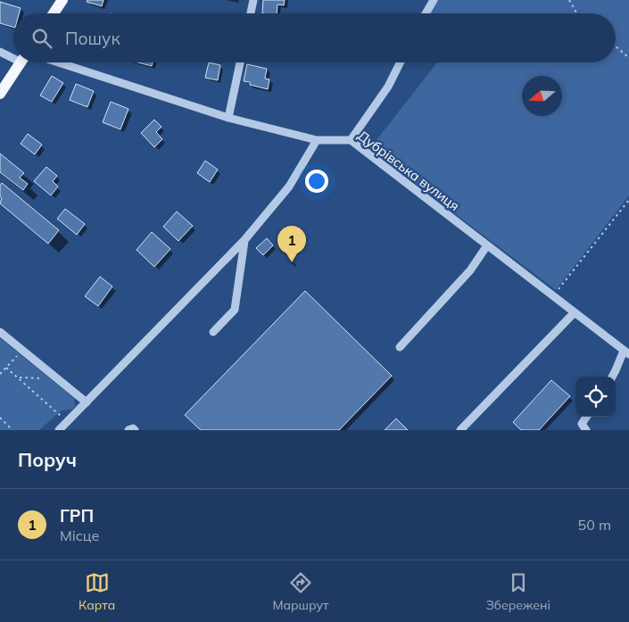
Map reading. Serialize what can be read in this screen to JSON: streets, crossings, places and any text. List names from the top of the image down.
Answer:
{
  "streets": {
    "street": ["Дубрівська вулиця"]
  },
  "north": "left",
  "page": {
    "search": "Пошук",
    "pins": "1",
    "heading": "Поруч",
    "list": [
      {
        "mark": "1",
        "name": "ГРП",
        "note": "Місце",
        "value": "50 m"
      }
    ],
    "nav": ["Карта", "Маршрут", "Збережені"]
  }
}
